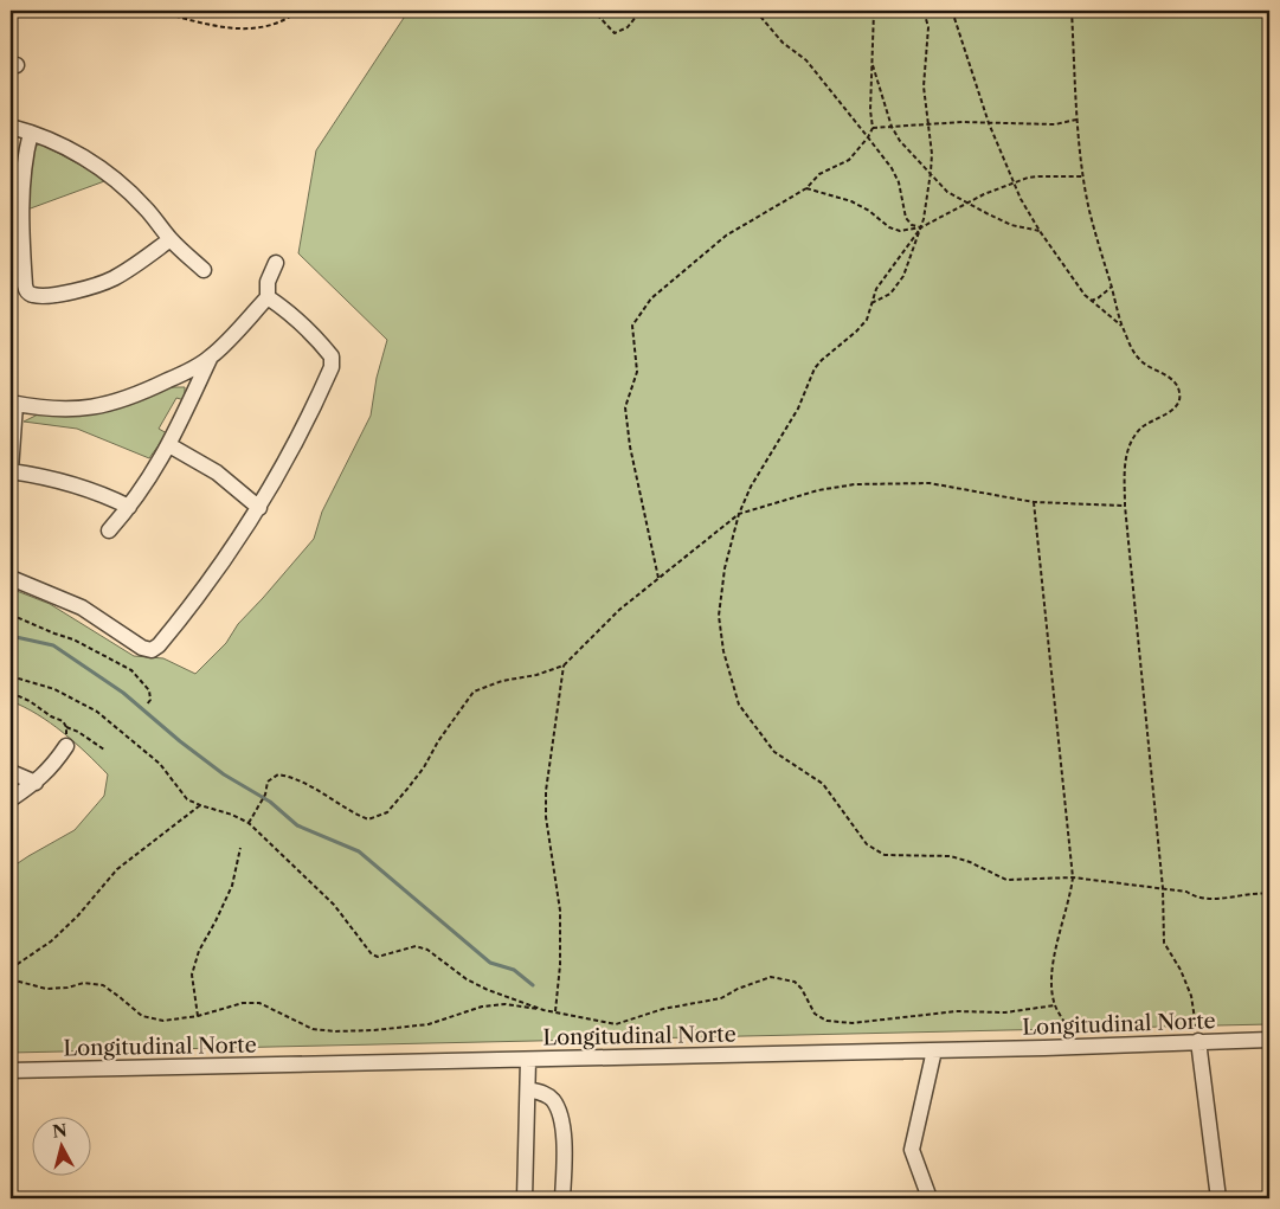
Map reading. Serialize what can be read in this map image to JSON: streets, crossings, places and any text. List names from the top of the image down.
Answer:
{
  "streets": {
    "street": ["Longitudinal Norte"]
  },
  "north": "top"
}
